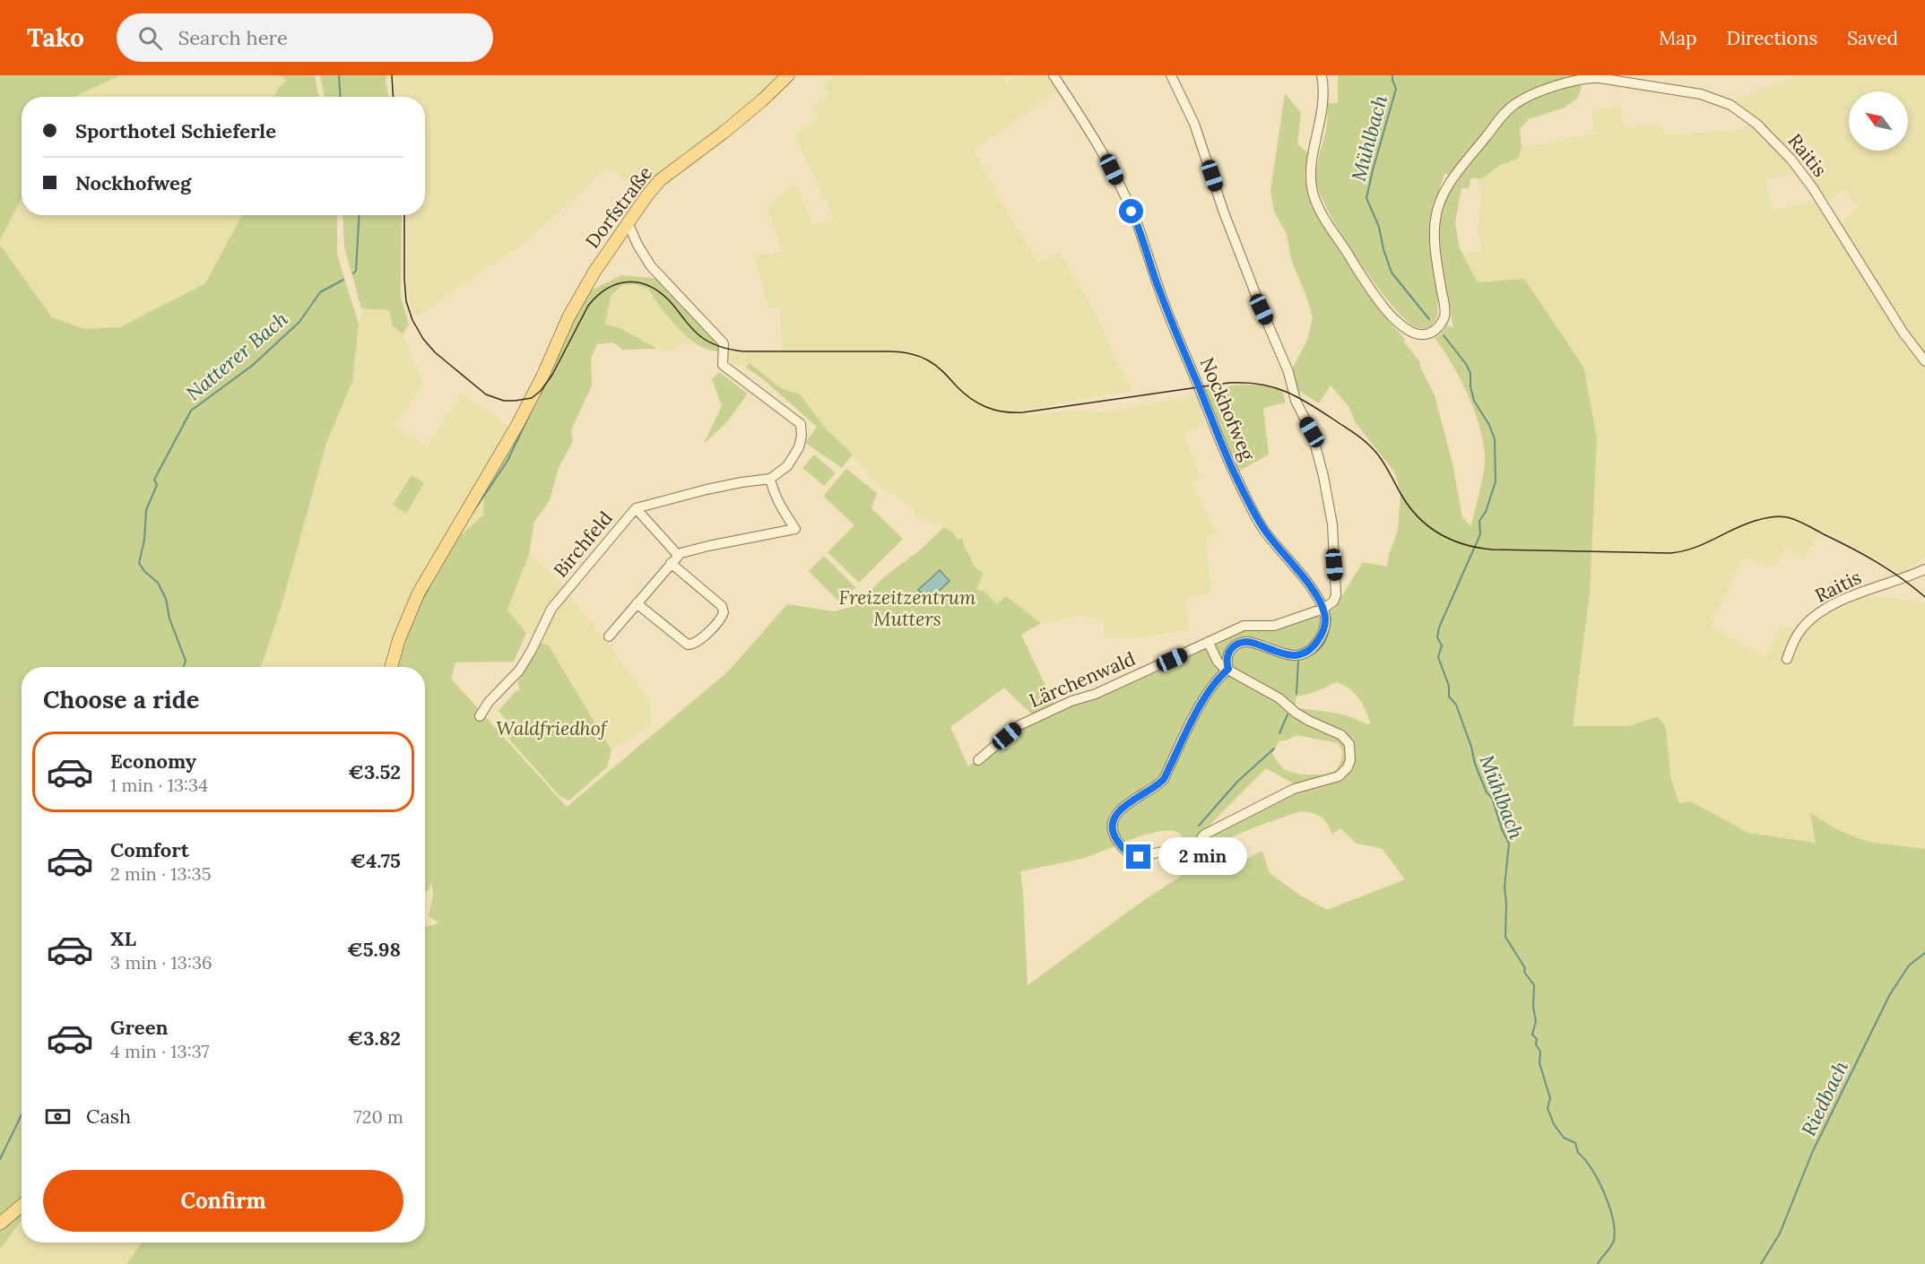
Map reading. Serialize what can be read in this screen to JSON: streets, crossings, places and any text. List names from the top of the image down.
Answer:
{
  "streets": {
    "main road": ["Dorfstraße"],
    "street": [
      "Raitis",
      "Nockhofweg",
      "Birchfeld",
      "Lärchenwald"
    ]
  },
  "crossings": [
    ["Nockhofweg", "Lärchenwald"]
  ],
  "water": ["Mühlbach", "Natterer Bach", "Riedbach"],
  "parks": ["Freizeitzentrum Mutters", "Waldfriedhof"],
  "north": "top left",
  "page": {
    "header": "Tako",
    "search": "Search here",
    "nav": ["Map", "Directions", "Saved"],
    "banner": ["Sporthotel Schieferle", "Nockhofweg"],
    "heading": "Choose a ride",
    "list": [
      {
        "name": "Economy",
        "note": "1 min · 13:34",
        "value": "€3.52"
      },
      {
        "name": "Comfort",
        "note": "2 min · 13:35",
        "value": "€4.75"
      },
      {
        "name": "XL",
        "note": "3 min · 13:36",
        "value": "€5.98"
      },
      {
        "name": "Green",
        "note": "4 min · 13:37",
        "value": "€3.82"
      }
    ],
    "bubble": "2 min",
    "pay": ["Cash", "720 m"],
    "buttons": "Confirm"
  }
}
